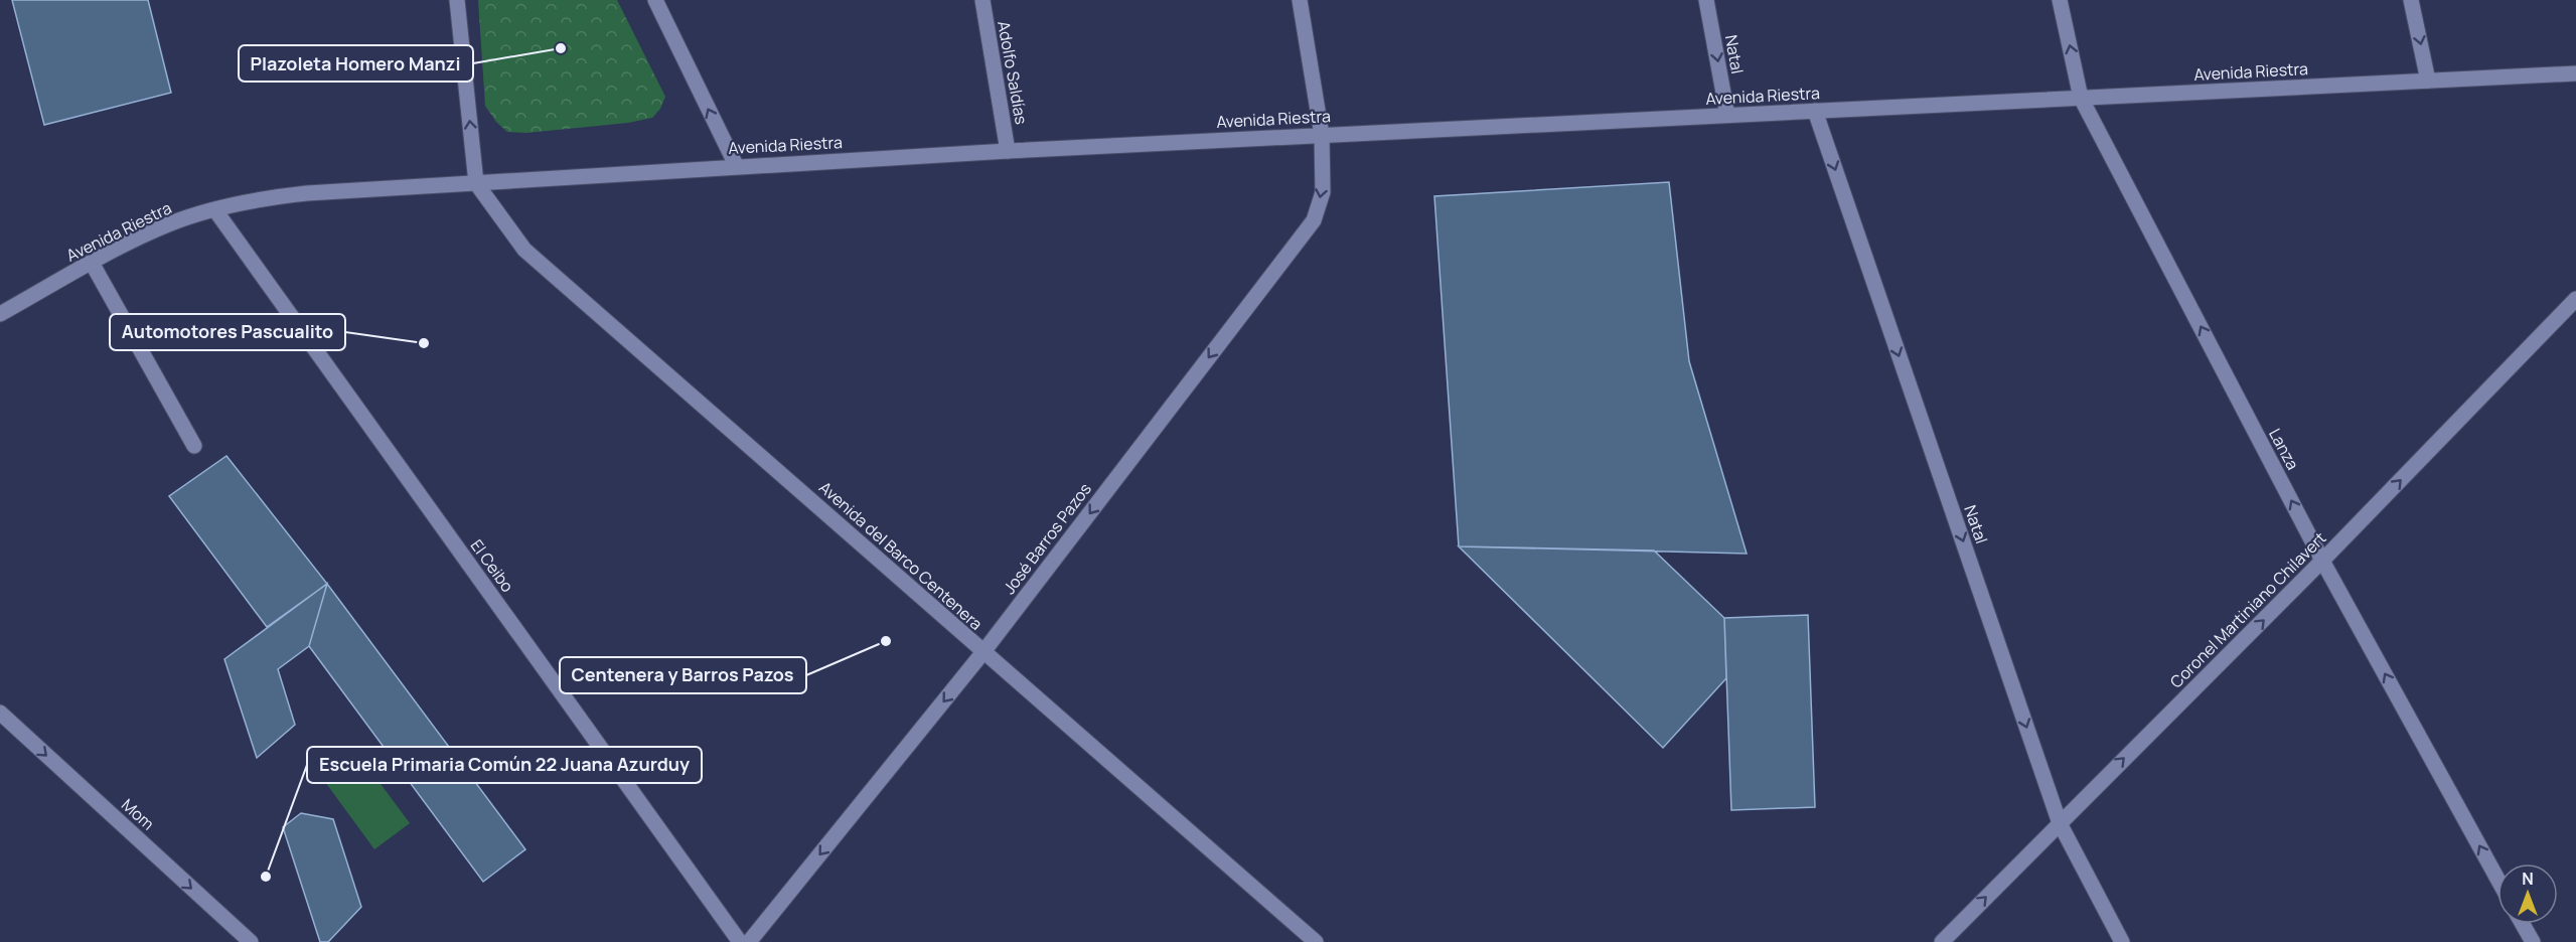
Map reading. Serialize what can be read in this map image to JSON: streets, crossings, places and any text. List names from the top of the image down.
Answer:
{
  "streets": {
    "street": [
      "Natal",
      "Avenida Riestra",
      "Adolfo Saldías",
      "Lanza",
      "José Barros Pazos",
      "Avenida del Barco Centenera",
      "El Ceibo",
      "Coronel Martiniano Chilavert",
      "Mom"
    ]
  },
  "crossings": [
    ["Natal", "Avenida Riestra"],
    ["Natal", "Coronel Martiniano Chilavert"],
    ["Avenida Riestra", "Adolfo Saldías"],
    ["Avenida Riestra", "Lanza"],
    ["Avenida Riestra", "José Barros Pazos"],
    ["Avenida Riestra", "Avenida del Barco Centenera"],
    ["Avenida Riestra", "El Ceibo"],
    ["Lanza", "Coronel Martiniano Chilavert"],
    ["José Barros Pazos", "Avenida del Barco Centenera"]
  ],
  "one_way": [
    "Natal",
    "Lanza",
    "José Barros Pazos",
    "Coronel Martiniano Chilavert",
    "Mom"
  ],
  "places": [
    "Plazoleta Homero Manzi",
    "Automotores Pascualito",
    "Centenera y Barros Pazos",
    "Escuela Primaria Común 22 Juana Azurduy"
  ],
  "north": "top"
}
